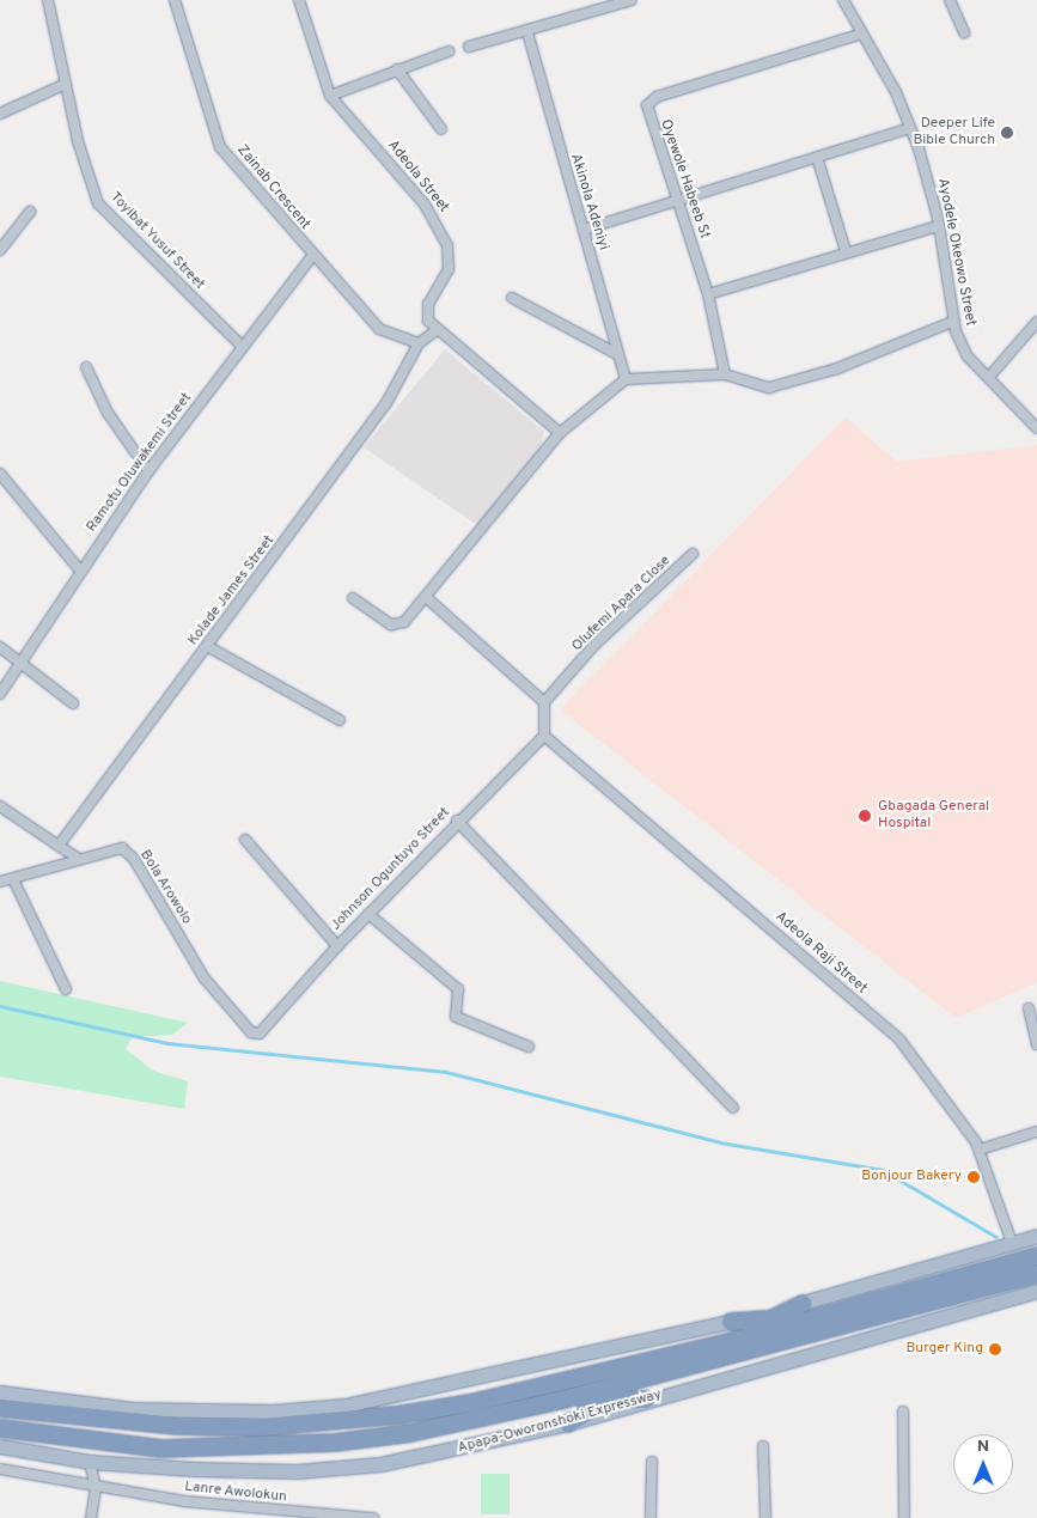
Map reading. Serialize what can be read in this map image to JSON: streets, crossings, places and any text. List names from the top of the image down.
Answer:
{
  "streets": {
    "highway": ["Apapa-Oworonshoki Expressway"],
    "street": [
      "Adeola Street",
      "Oyewole Habeeb St",
      "Zainab Crescent",
      "Akinola Adeniyi",
      "Toyibat Yusuf Street",
      "Ayodele Okeowo Street",
      "Ramotu Oluwakemi Street",
      "Kolade James Street",
      "Olufemi Apara Close",
      "Johnson Oguntuyo Street",
      "Bola Arowolo",
      "Adeola Raji Street",
      "Lanre Awolokun"
    ]
  },
  "crossings": [
    ["Adeola Street", "Kolade James Street"],
    ["Oyewole Habeeb St", "Ayodele Okeowo Street"],
    ["Zainab Crescent", "Ramotu Oluwakemi Street"],
    ["Zainab Crescent", "Kolade James Street"],
    ["Toyibat Yusuf Street", "Ramotu Oluwakemi Street"],
    ["Johnson Oguntuyo Street", "Bola Arowolo"],
    ["Johnson Oguntuyo Street", "Adeola Raji Street"]
  ],
  "places": [
    "Deeper Life Bible Church",
    "Gbagada General Hospital",
    "Bonjour Bakery",
    "Burger King"
  ],
  "north": "top"
}
